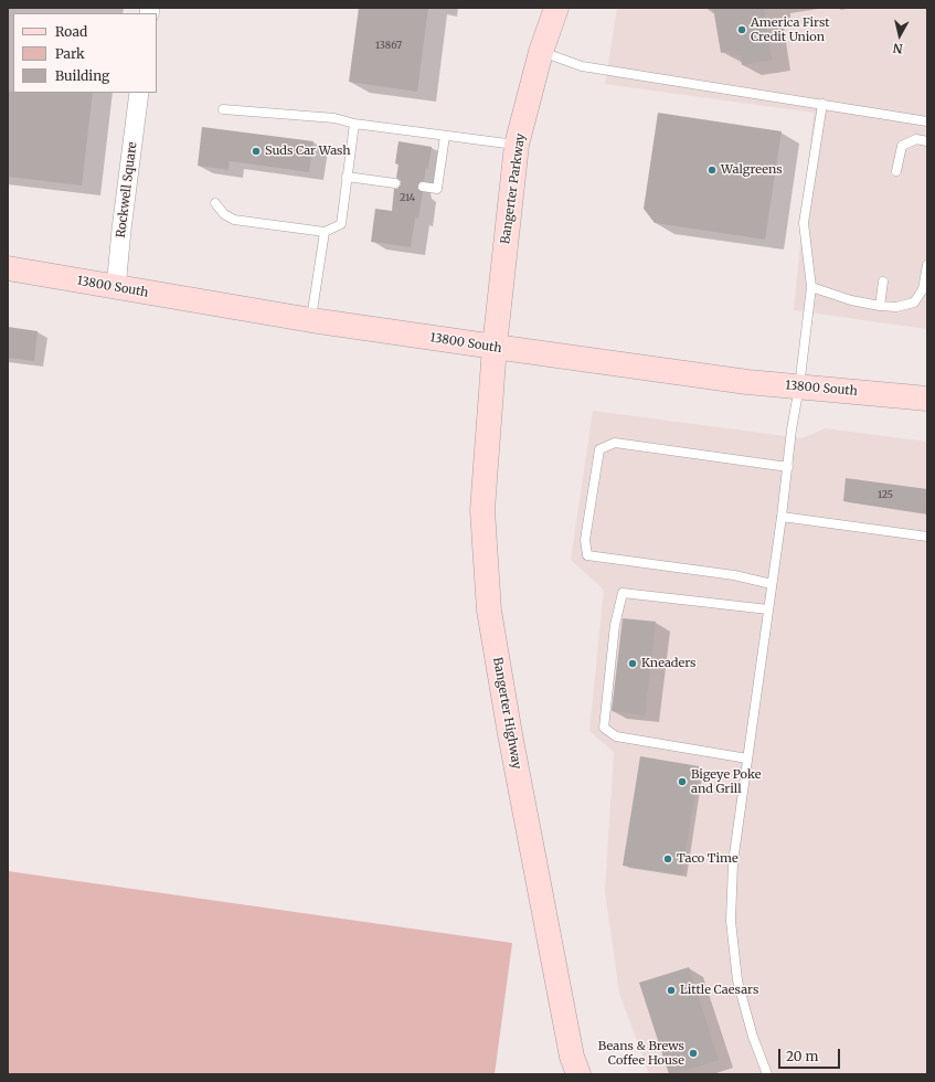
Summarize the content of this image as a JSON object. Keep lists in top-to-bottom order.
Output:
{
  "streets": {
    "main road": ["Bangerter Parkway", "13800 South", "Bangerter Highway"],
    "street": ["Rockwell Square"]
  },
  "crossings": [
    ["Bangerter Parkway", "13800 South"],
    ["Bangerter Parkway", "Bangerter Highway"],
    ["Rockwell Square", "13800 South"],
    ["13800 South", "Bangerter Highway"]
  ],
  "places": [
    "America First Credit Union",
    "Suds Car Wash",
    "Walgreens",
    "Kneaders",
    "Bigeye Poke and Grill",
    "Taco Time",
    "Little Caesars",
    "Beans & Brews Coffee House"
  ],
  "house_numbers": ["13867", "214", "125"],
  "legend": ["Road", "Park", "Building"],
  "scale_bar": "20 m",
  "north": "bottom"
}
